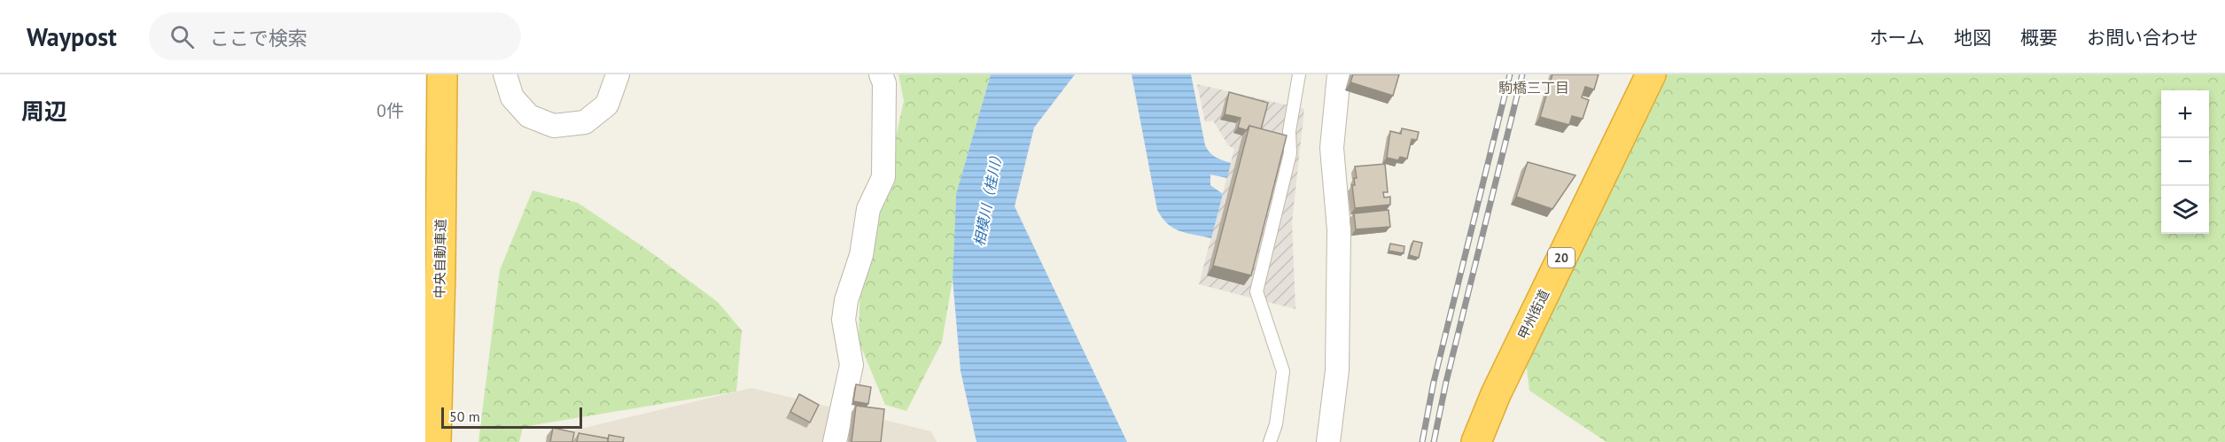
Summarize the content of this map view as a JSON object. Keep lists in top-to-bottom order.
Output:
{
  "streets": {
    "highway": ["20", "中央自動車道", "甲州街道"]
  },
  "districts": ["駒橋三丁目"],
  "water": ["相模川（桂川）"],
  "scale_bar": "50 m",
  "page": {
    "header": "Waypost",
    "search": "ここで検索",
    "nav": [
      "ホーム",
      "地図",
      "概要",
      "お問い合わせ"
    ],
    "heading": ["周辺", "0件"],
    "map_buttons": ["+", "−"],
    "scale": "50 m"
  }
}
